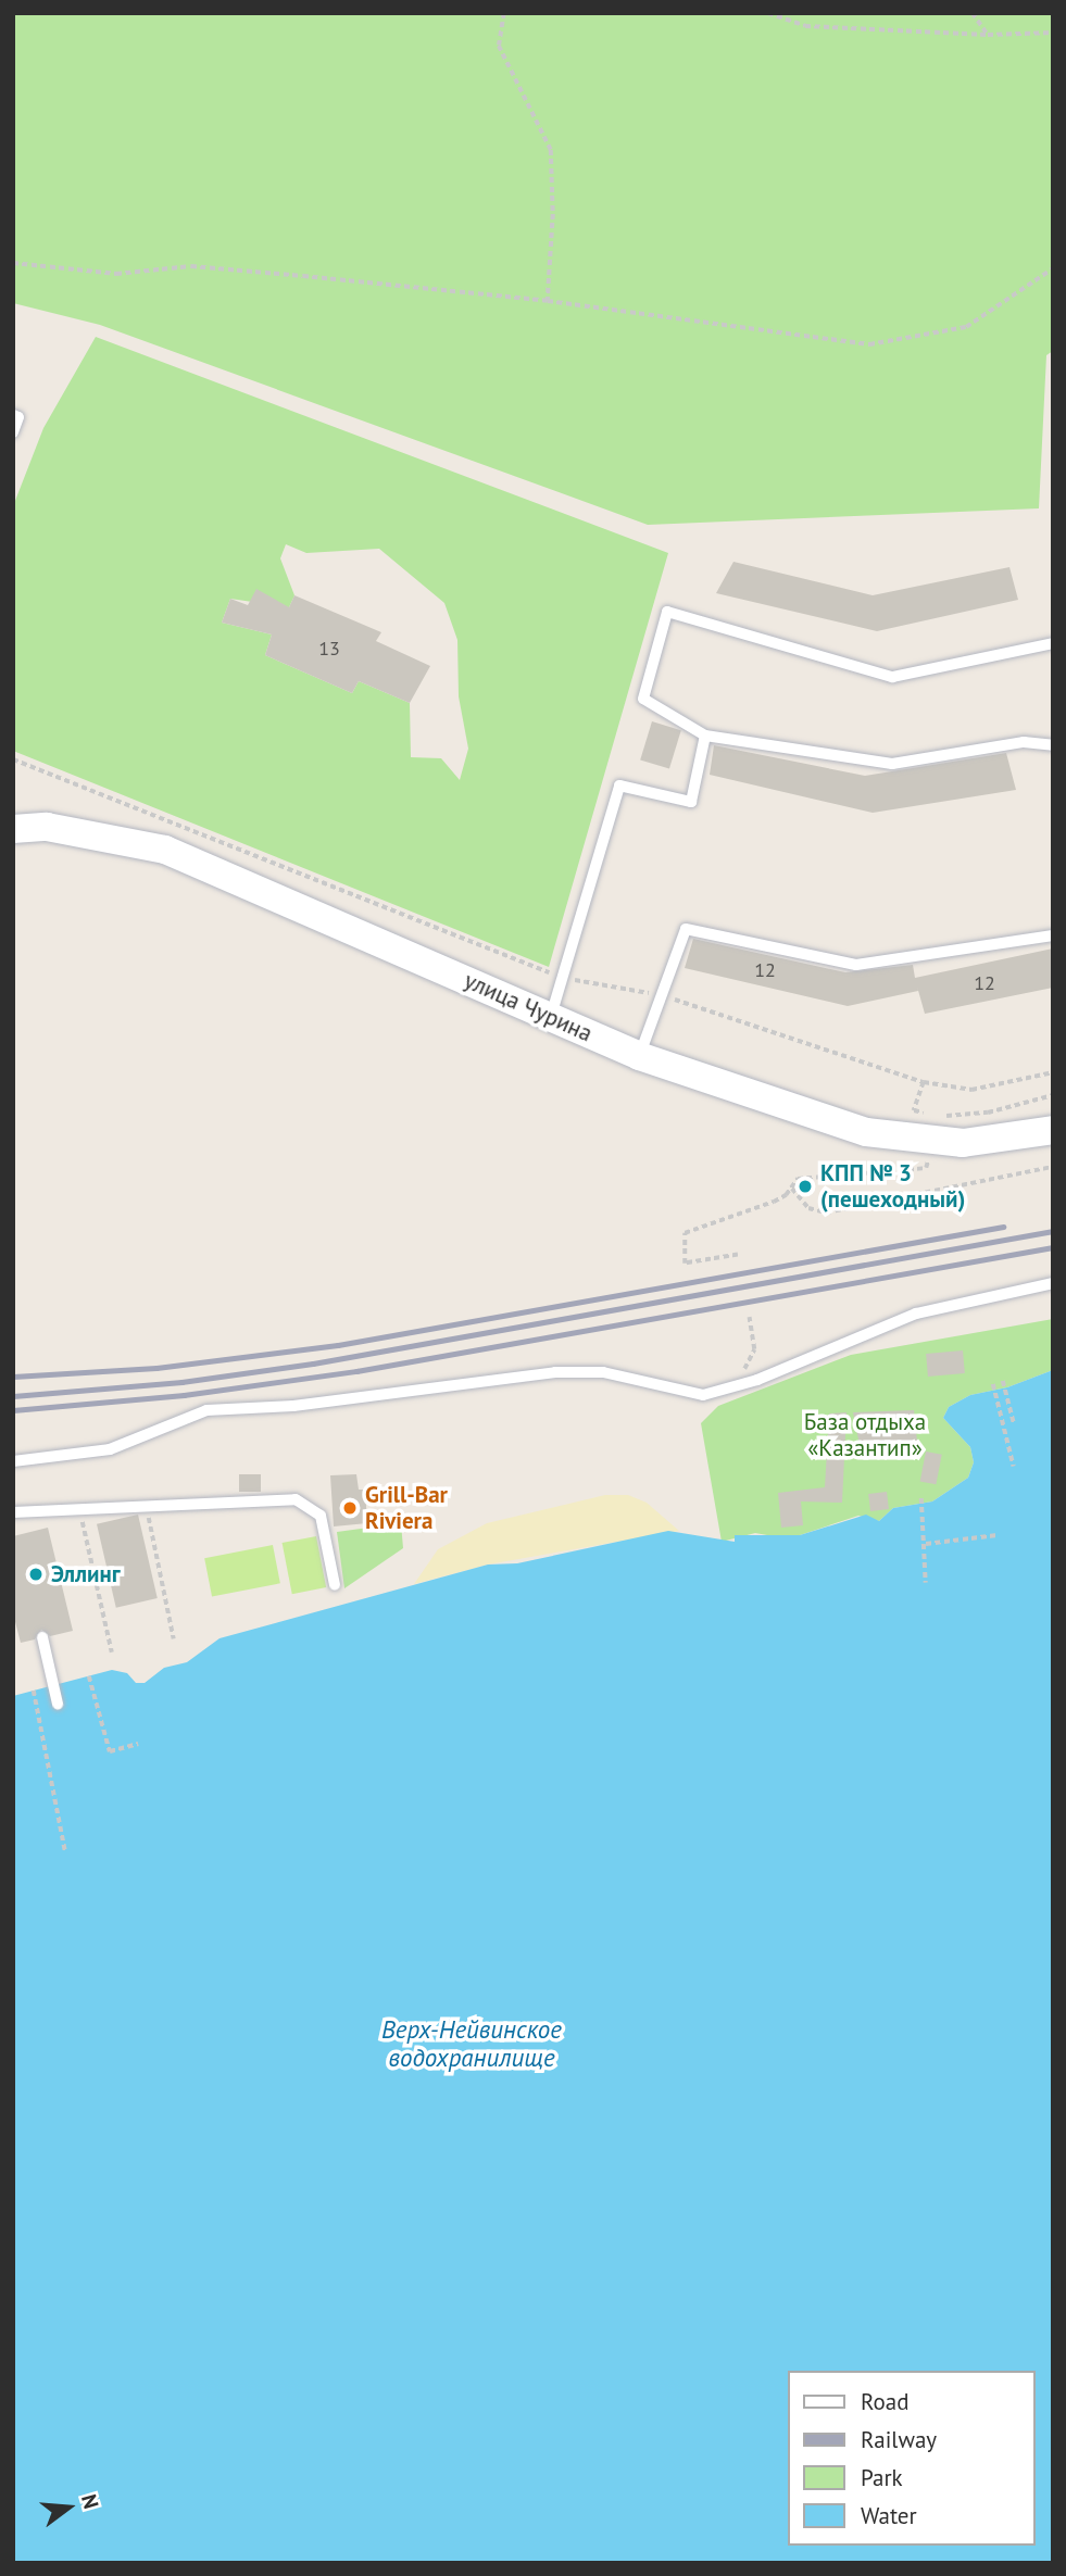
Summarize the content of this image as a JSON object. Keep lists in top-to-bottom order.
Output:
{
  "streets": {
    "street": ["улица Чурина"]
  },
  "water": ["Верх-Нейвинское водохранилище"],
  "parks": ["База отдыха «Казантип»"],
  "places": ["КПП № 3 (пешеходный)", "Grill-Bar Riviera", "Эллинг"],
  "house_numbers": ["13", "12", "12"],
  "legend": [
    "Road",
    "Railway",
    "Park",
    "Water"
  ],
  "north": "right"
}
